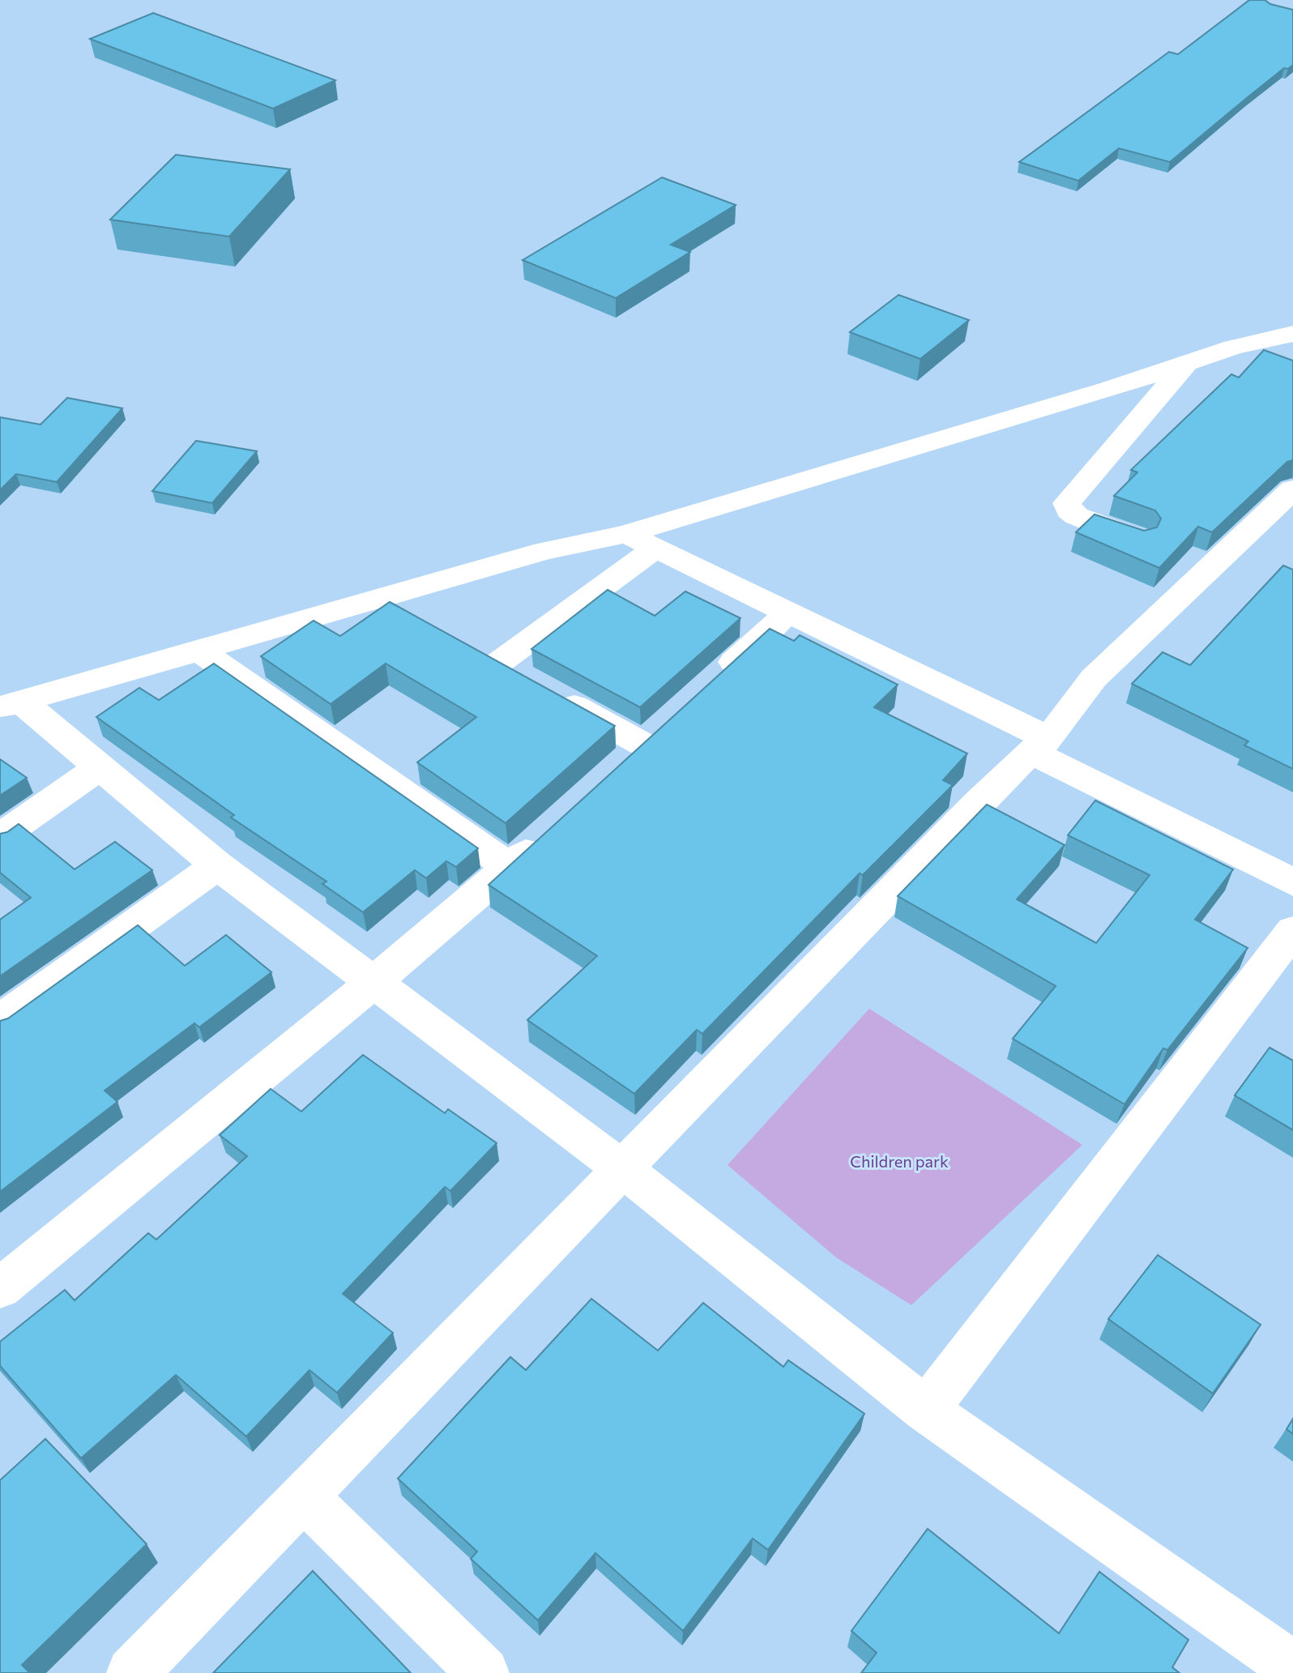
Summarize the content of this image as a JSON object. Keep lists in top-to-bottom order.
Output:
{
  "parks": ["Children park"]
}
